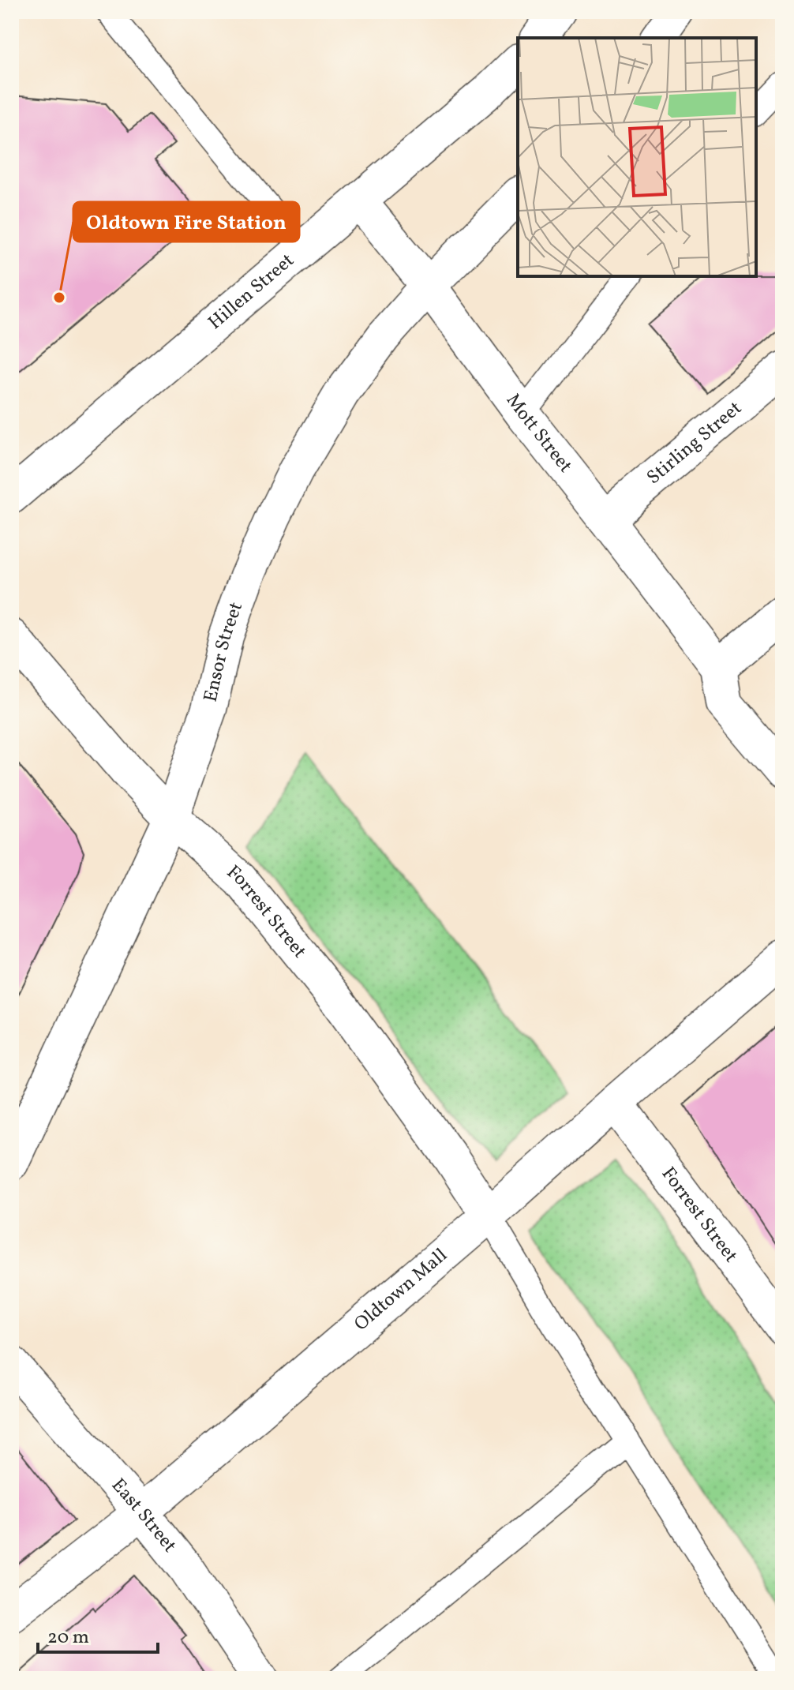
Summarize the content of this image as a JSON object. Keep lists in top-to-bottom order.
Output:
{
  "streets": {
    "street": [
      "Hillen Street",
      "Mott Street",
      "Stirling Street",
      "Ensor Street",
      "Forrest Street",
      "Oldtown Mall",
      "East Street"
    ]
  },
  "crossings": [
    ["Hillen Street", "Mott Street"],
    ["Mott Street", "Stirling Street"],
    ["Mott Street", "Ensor Street"],
    ["Ensor Street", "Forrest Street"],
    ["Forrest Street", "Oldtown Mall"],
    ["Oldtown Mall", "East Street"]
  ],
  "places": ["Oldtown Fire Station"],
  "scale_bar": "20 m"
}
